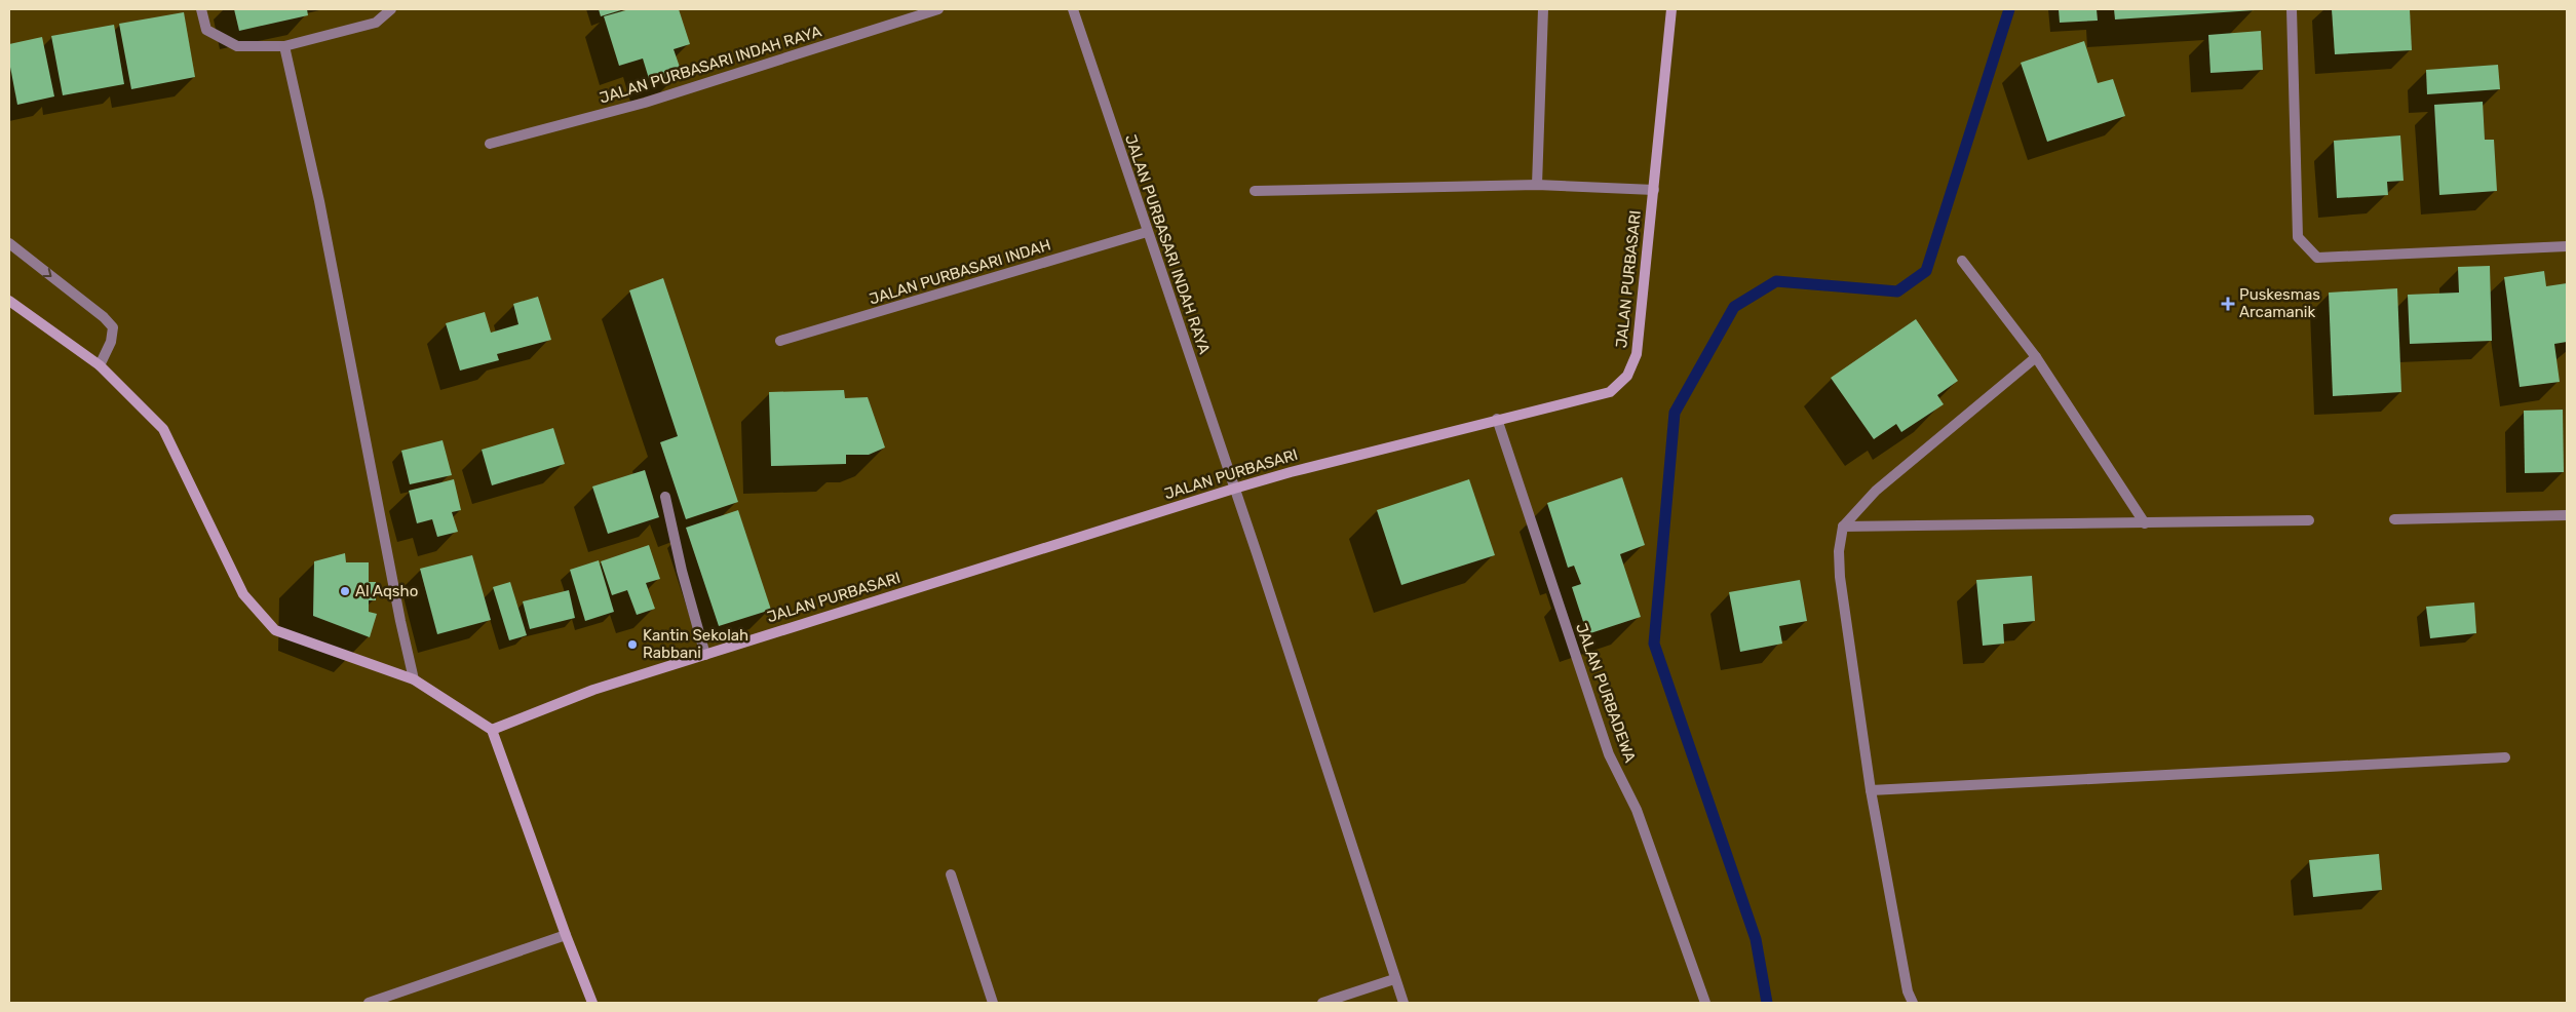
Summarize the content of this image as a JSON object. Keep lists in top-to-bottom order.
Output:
{
  "streets": {
    "street": [
      "JALAN PURBASARI INDAH RAYA",
      "JALAN PURBASARI INDAH",
      "JALAN PURBASARI",
      "JALAN PURBADEWA"
    ]
  },
  "crossings": [
    ["JALAN PURBASARI INDAH RAYA", "JALAN PURBASARI INDAH"],
    ["JALAN PURBASARI INDAH RAYA", "JALAN PURBASARI"],
    ["JALAN PURBASARI", "JALAN PURBADEWA"]
  ],
  "places": {
    "health": ["Puskesmas Arcamanik"],
    "other": ["Al Aqsho", "Kantin Sekolah Rabbani"]
  }
}
